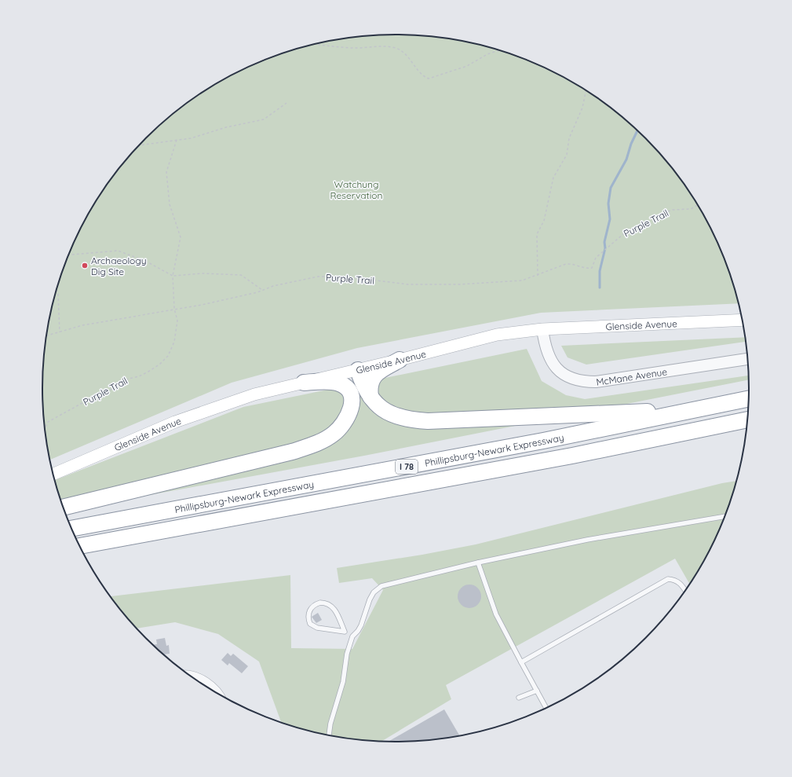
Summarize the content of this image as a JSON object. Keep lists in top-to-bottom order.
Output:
{
  "streets": {
    "highway": ["Phillipsburg-Newark Expressway", "I 78"],
    "main road": ["Glenside Avenue"],
    "street": ["McMane Avenue"],
    "path": ["Purple Trail"]
  },
  "crossings": [
    ["Glenside Avenue", "McMane Avenue"]
  ],
  "parks": ["Watchung Reservation"],
  "places": ["Archaeology Dig Site"]
}
